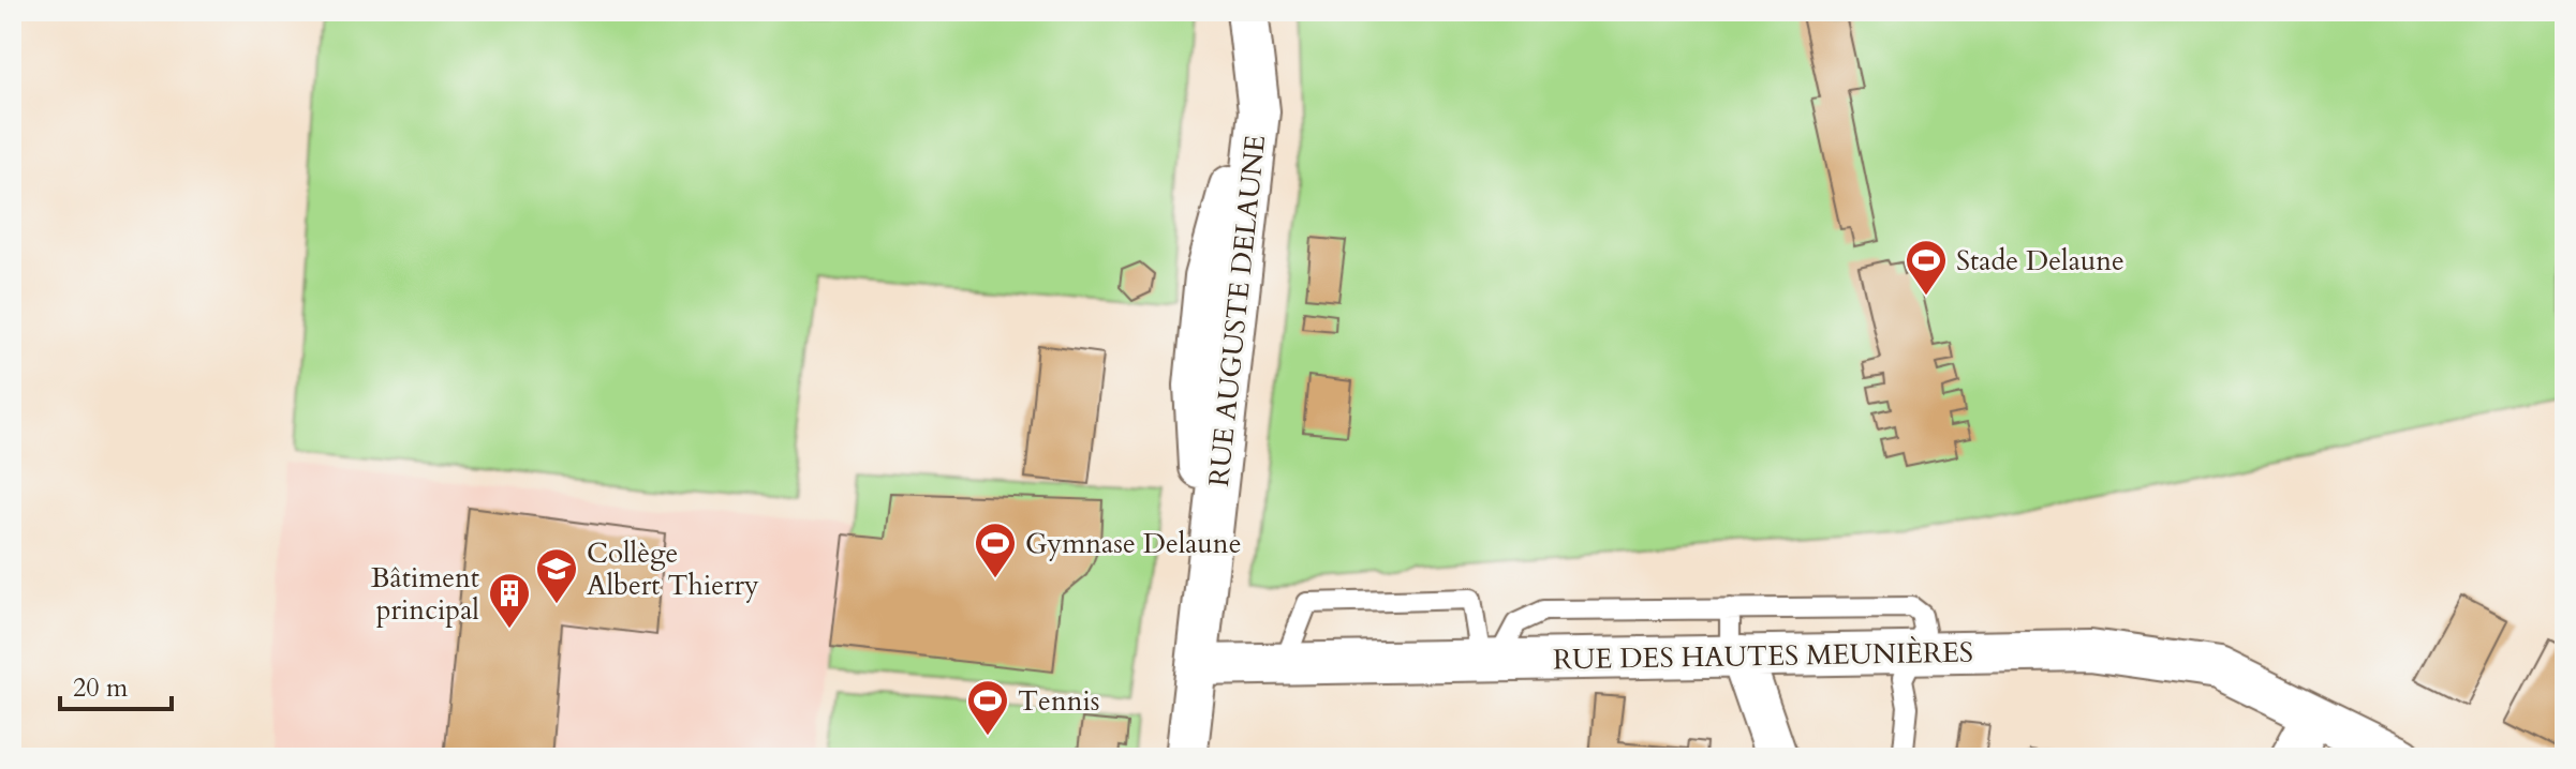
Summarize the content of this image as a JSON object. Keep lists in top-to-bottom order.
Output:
{
  "streets": {
    "street": ["RUE AUGUSTE DELAUNE", "RUE DES HAUTES MEUNIÈRES"]
  },
  "crossings": [
    ["RUE AUGUSTE DELAUNE", "RUE DES HAUTES MEUNIÈRES"]
  ],
  "places": {
    "sports": ["Stade Delaune", "Gymnase Delaune", "Tennis"],
    "school or university": ["Collège Albert Thierry"],
    "building": ["Bâtiment principal"]
  },
  "scale_bar": "20 m"
}
